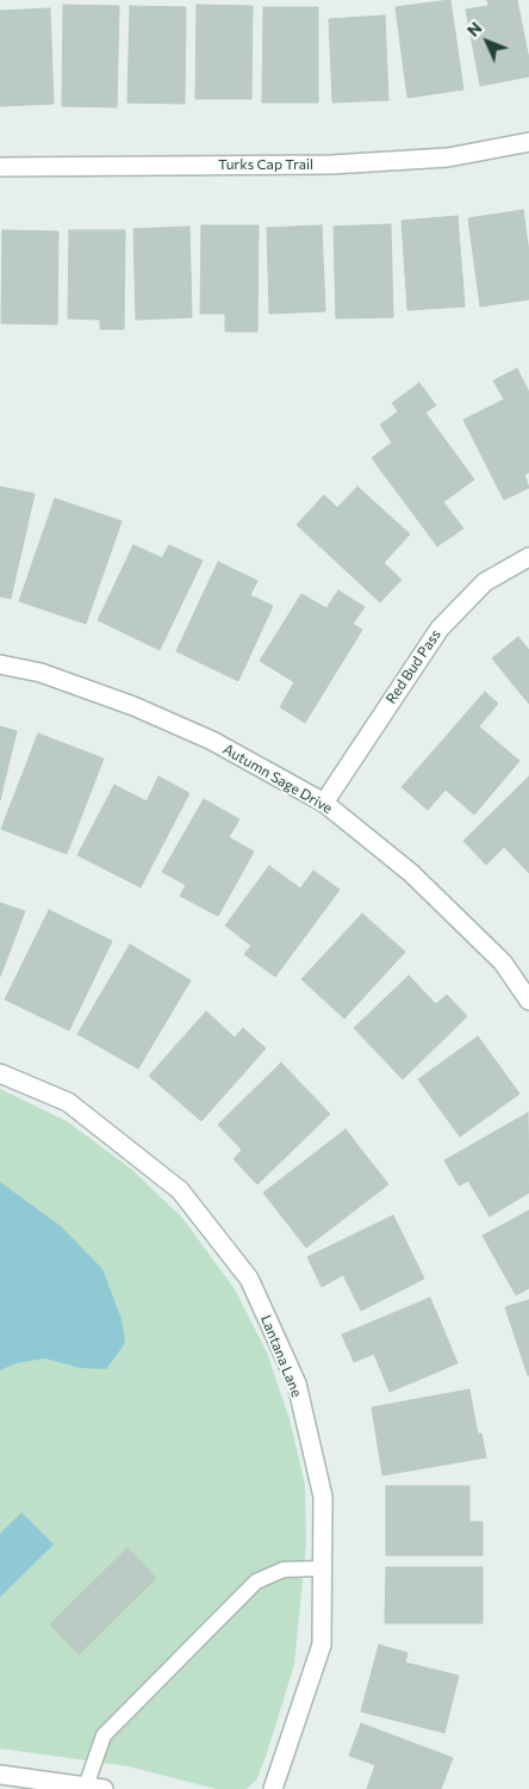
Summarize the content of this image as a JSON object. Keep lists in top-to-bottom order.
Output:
{
  "streets": {
    "street": [
      "Turks Cap Trail",
      "Red Bud Pass",
      "Autumn Sage Drive",
      "Lantana Lane"
    ]
  },
  "crossings": [
    ["Red Bud Pass", "Autumn Sage Drive"]
  ],
  "north": "top left"
}
